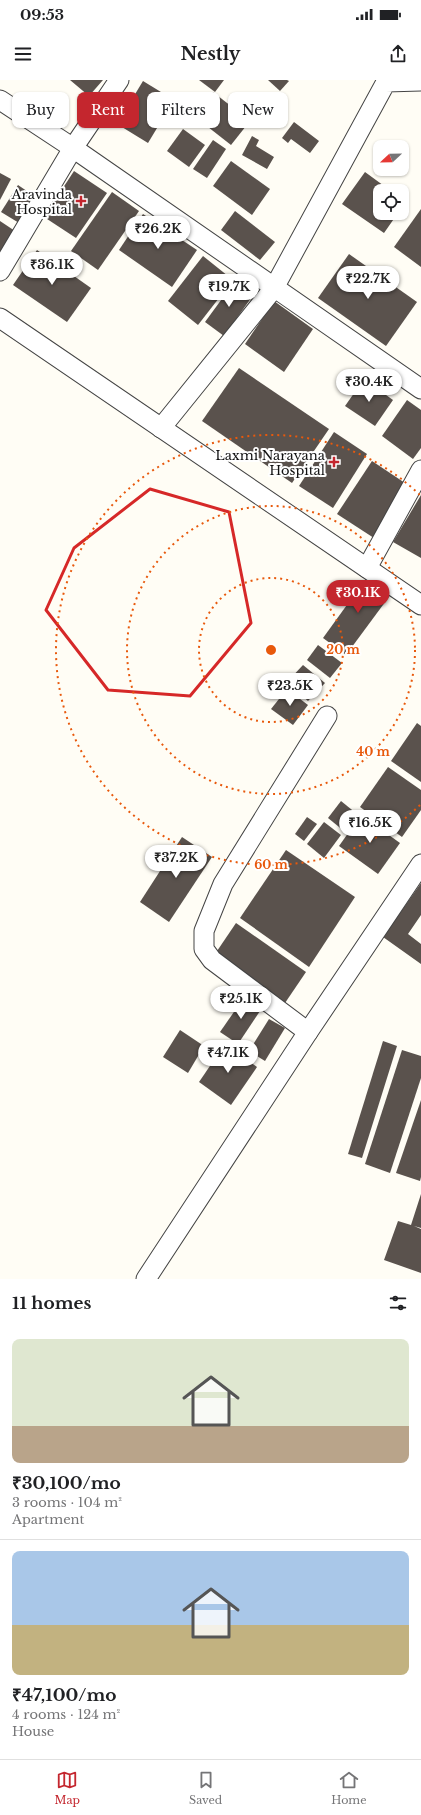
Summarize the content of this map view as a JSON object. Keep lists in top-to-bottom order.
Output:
{
  "places": {
    "health": ["Aravinda Hospital", "Laxmi Narayana Hospital"]
  },
  "north": "left",
  "page": {
    "status": "09:53",
    "header": "Nestly",
    "chip": [
      "Buy",
      "Rent",
      "Filters",
      "New"
    ],
    "price": [
      "₹26.2K",
      "₹36.1K",
      "₹22.7K",
      "₹19.7K",
      "₹30.4K",
      "₹30.1K",
      "₹23.5K",
      "₹16.5K",
      "₹37.2K",
      "₹25.1K",
      "₹47.1K"
    ],
    "heading": "11 homes",
    "list": [
      {
        "name": "₹30,100/mo",
        "note": "3 rooms · 104 m² · Apartment"
      },
      {
        "name": "₹47,100/mo",
        "note": "4 rooms · 124 m² · House"
      }
    ],
    "tabs": ["Map", "Saved", "Home"]
  },
  "rings": ["20 m", "40 m", "60 m"]
}
